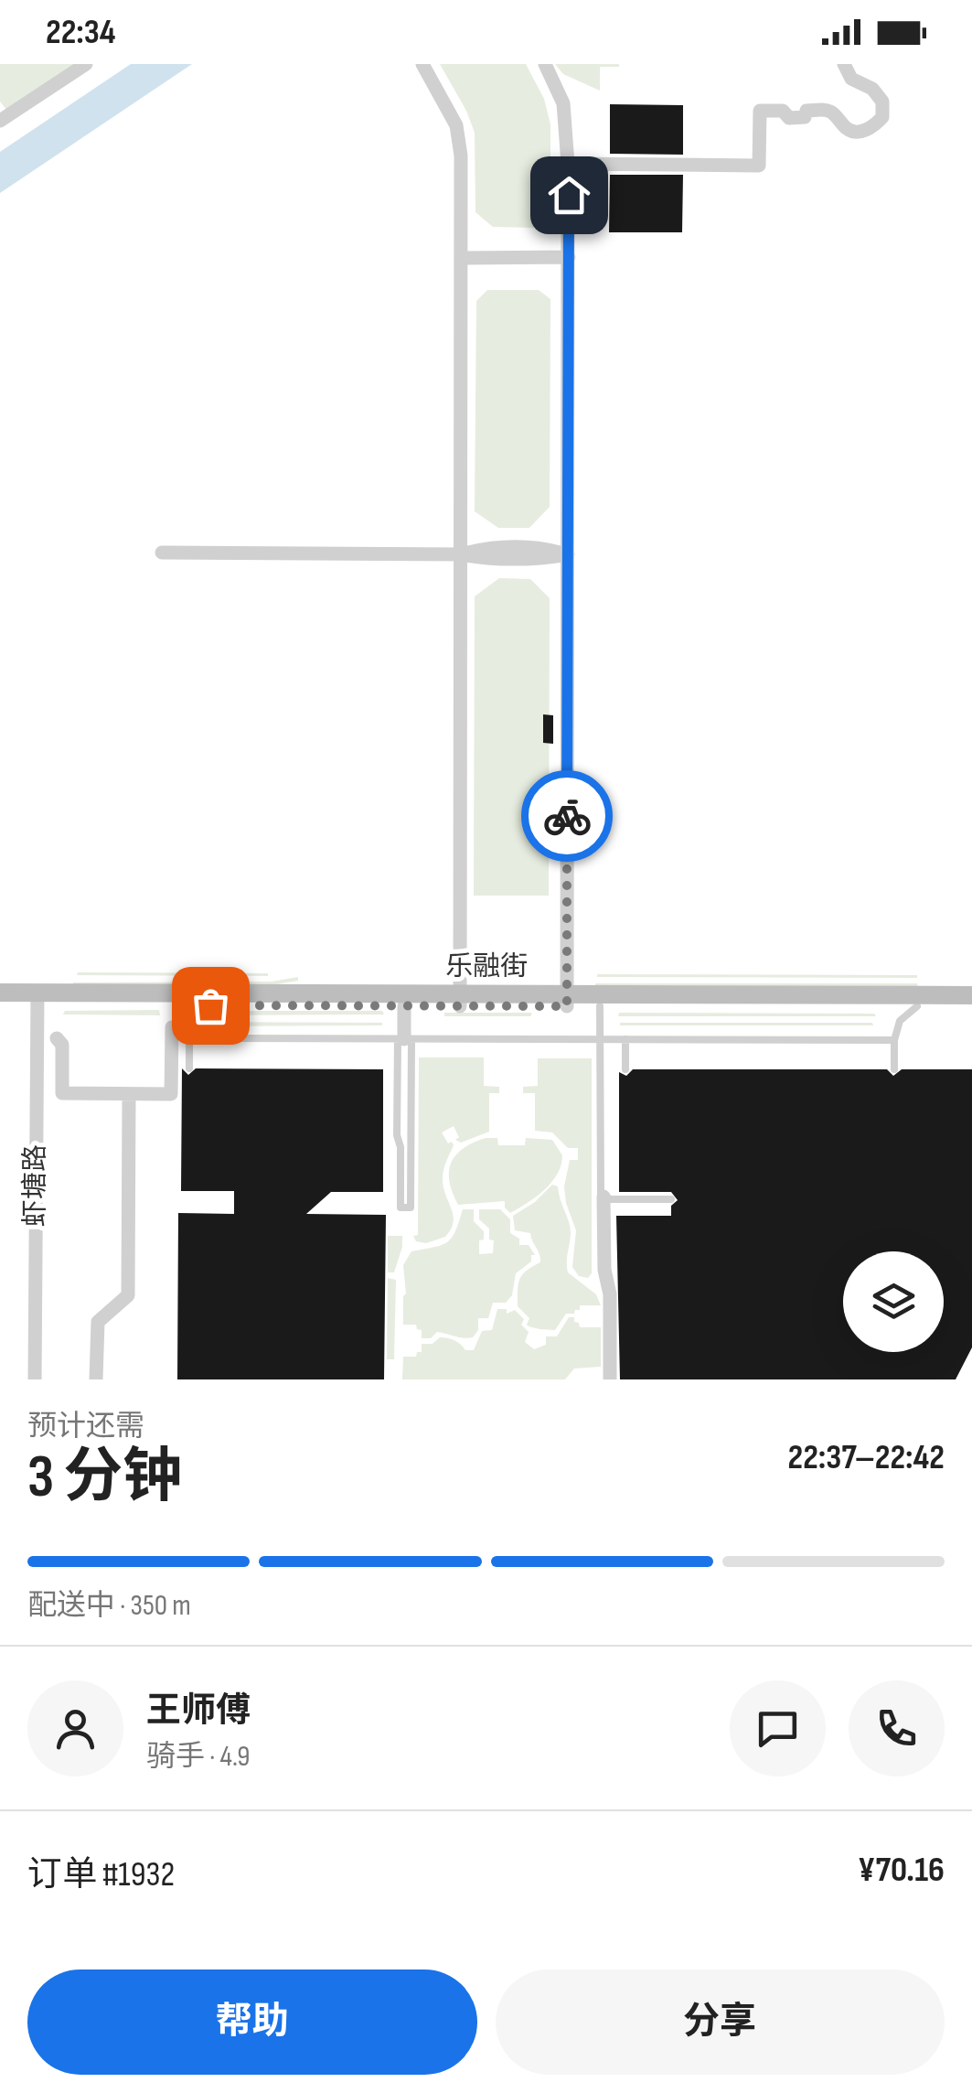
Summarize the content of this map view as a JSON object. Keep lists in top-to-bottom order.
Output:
{
  "streets": {
    "street": ["乐融街", "虾塘路"]
  },
  "crossings": [
    ["乐融街", "虾塘路"]
  ],
  "page": {
    "status": "22:34",
    "heading": ["3 分钟", "预计还需", "22:37–22:42"],
    "panel": [
      "王师傅",
      "骑手 · 4.9",
      "订单 #1932",
      "¥70.16"
    ],
    "bar": "配送中 · 350 m",
    "buttons": ["帮助", "分享"]
  }
}
